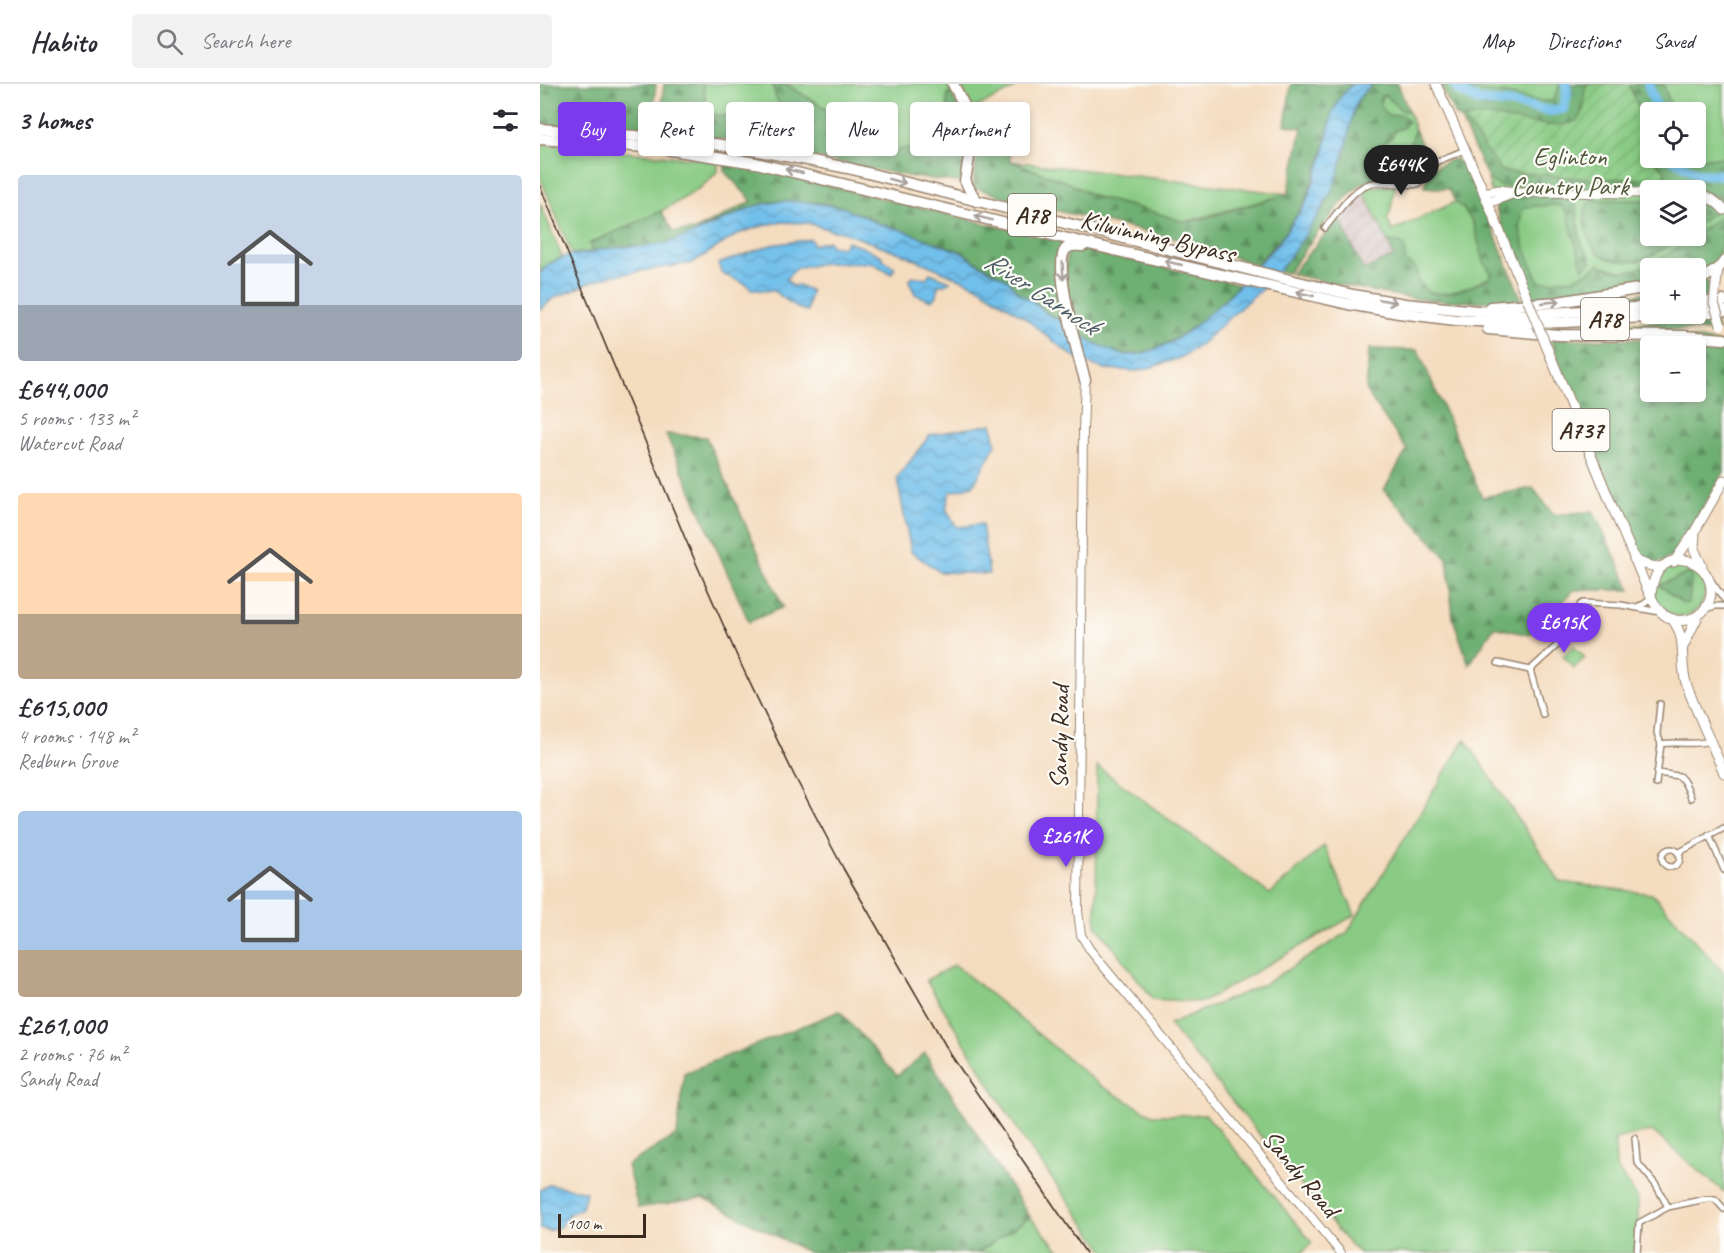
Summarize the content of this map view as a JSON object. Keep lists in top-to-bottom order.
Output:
{
  "streets": {
    "highway": ["A78", "Kilwinning Bypass"],
    "main road": ["A737", "Sandy Road"]
  },
  "crossings": [
    ["A78", "Kilwinning Bypass"]
  ],
  "water": ["River Garnock"],
  "parks": ["Eglinton Country Park"],
  "scale_bar": "100 m",
  "page": {
    "header": "Habito",
    "search": "Search here",
    "nav": ["Map", "Directions", "Saved"],
    "heading": "3 homes",
    "map_buttons": ["+", "−"],
    "chip": [
      "Buy",
      "Rent",
      "Filters",
      "New",
      "Apartment"
    ],
    "price": ["£644K", "£615K", "£261K"],
    "list": [
      {
        "name": "£644,000",
        "note": "5 rooms · 133 m² · Watercut Road"
      },
      {
        "name": "£615,000",
        "note": "4 rooms · 148 m² · Redburn Grove"
      },
      {
        "name": "£261,000",
        "note": "2 rooms · 76 m² · Sandy Road"
      }
    ],
    "scale": "100 m"
  }
}
